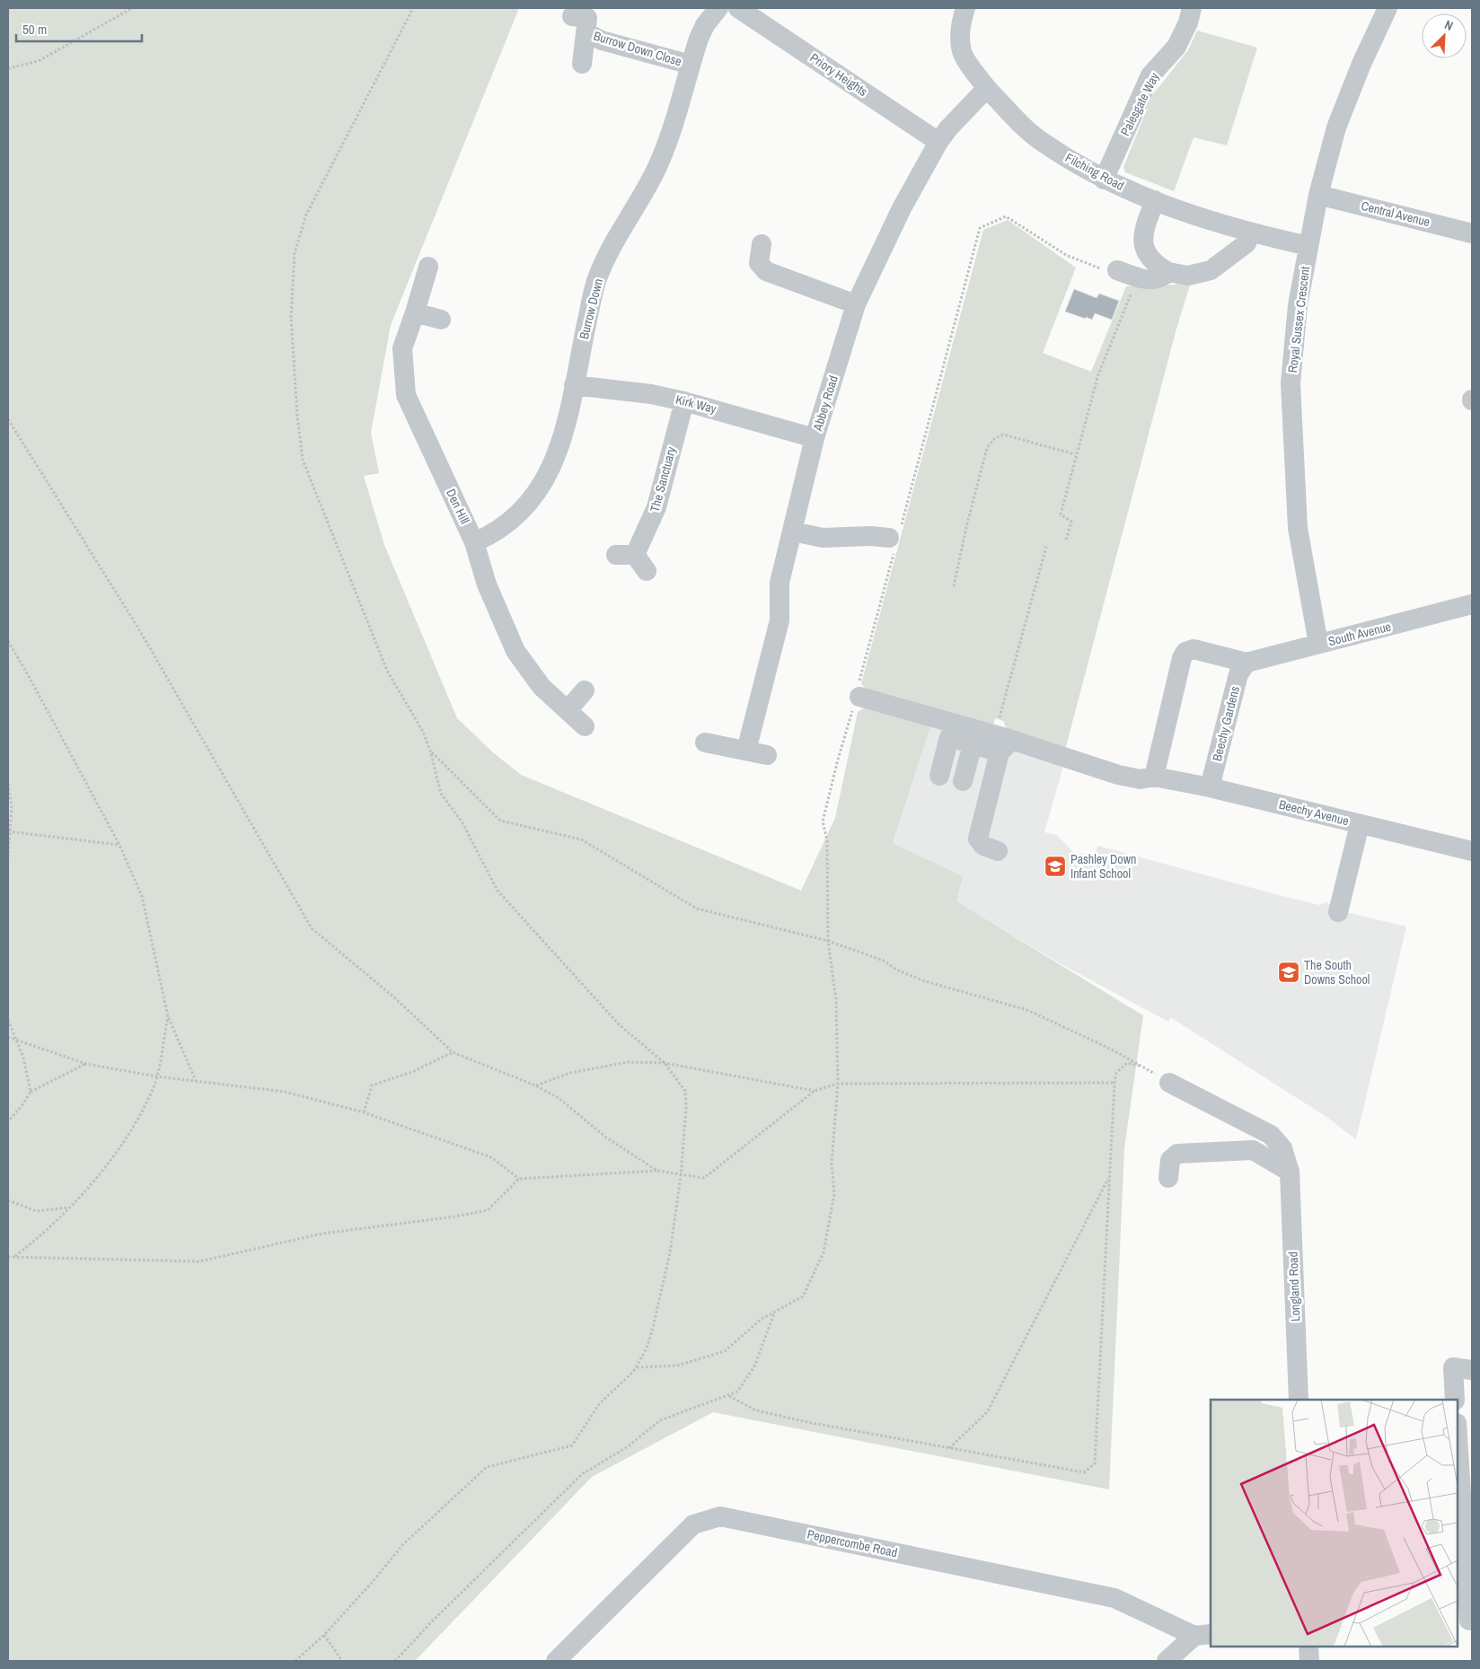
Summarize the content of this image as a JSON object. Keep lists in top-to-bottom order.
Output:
{
  "streets": {
    "street": [
      "Burrow Down Close",
      "Priory Heights",
      "Palesgate Way",
      "Filching Road",
      "Central Avenue",
      "Burrow Down",
      "Royal Sussex Crescent",
      "Abbey Road",
      "Kirk Way",
      "The Sanctuary",
      "Den Hill",
      "South Avenue",
      "Beechy Gardens",
      "Beechy Avenue",
      "Longland Road",
      "Peppercombe Road"
    ]
  },
  "crossings": [
    ["Burrow Down Close", "Burrow Down"],
    ["Priory Heights", "Abbey Road"],
    ["Palesgate Way", "Filching Road"],
    ["Filching Road", "Royal Sussex Crescent"],
    ["Filching Road", "Abbey Road"],
    ["Central Avenue", "Royal Sussex Crescent"],
    ["Burrow Down", "Kirk Way"],
    ["Burrow Down", "Den Hill"],
    ["Royal Sussex Crescent", "South Avenue"],
    ["Abbey Road", "Kirk Way"],
    ["Kirk Way", "The Sanctuary"],
    ["South Avenue", "Beechy Gardens"],
    ["Beechy Gardens", "Beechy Avenue"]
  ],
  "places": {
    "school or university": ["Pashley Down Infant School", "The South Downs School"]
  },
  "scale_bar": "50 m",
  "north": "top right"
}
